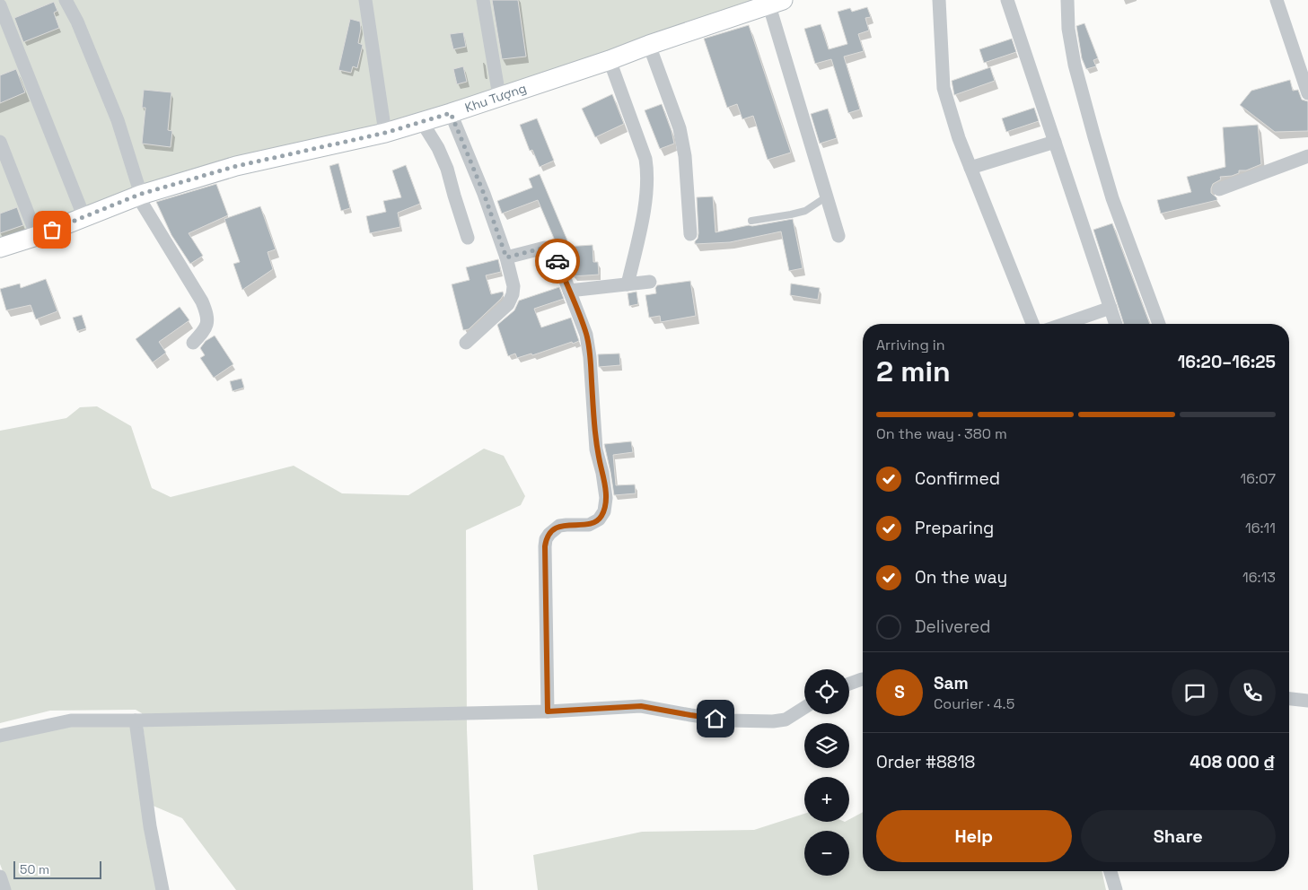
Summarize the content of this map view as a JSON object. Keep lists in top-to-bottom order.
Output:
{
  "streets": {
    "street": ["Khu Tượng"]
  },
  "scale_bar": "50 m",
  "page": {
    "heading": ["2 min", "Arriving in", "16:20–16:25"],
    "panel": [
      "Sam",
      "Courier · 4.5",
      "Order #8818",
      "408 000 ₫"
    ],
    "bar": "On the way · 380 m",
    "list": [
      ["Confirmed", "16:07"],
      ["Preparing", "16:11"],
      ["On the way", "16:13"],
      "Delivered"
    ],
    "map_buttons": ["+", "−"],
    "round": "S",
    "buttons": ["Help", "Share"],
    "scale": "50 m"
  }
}
